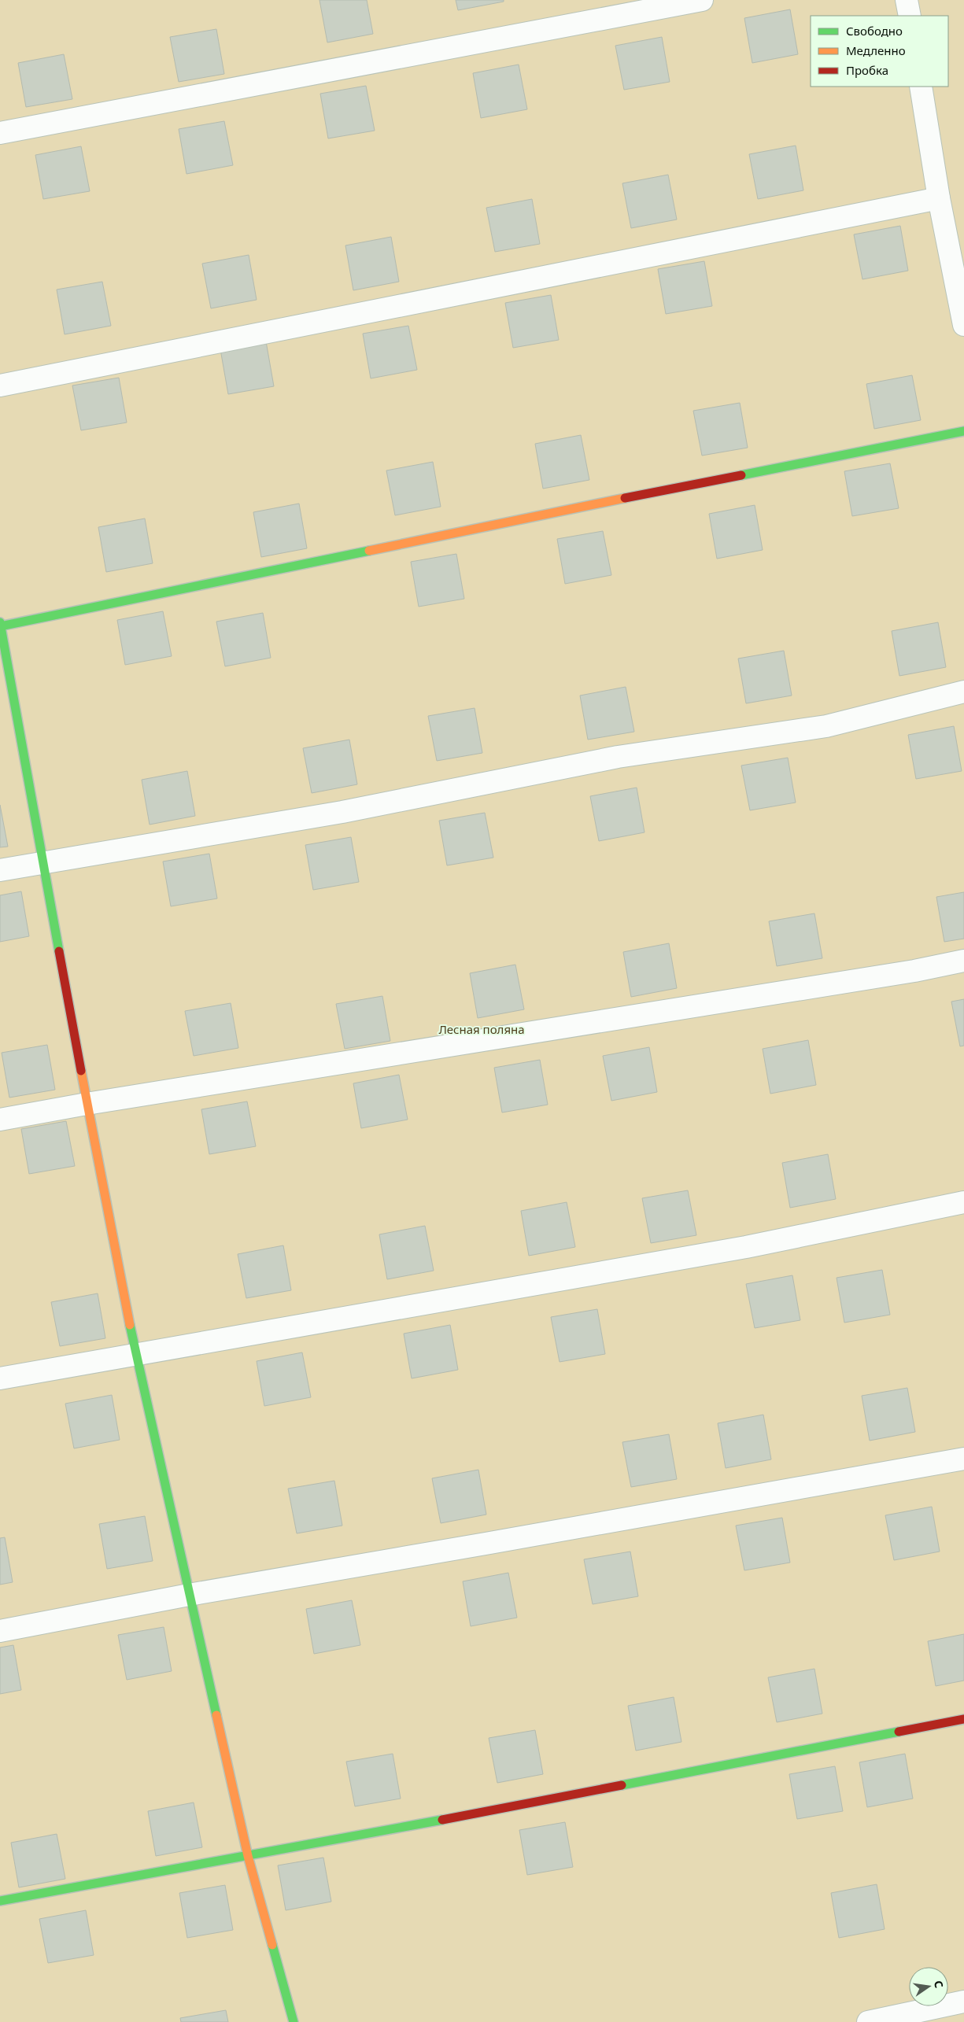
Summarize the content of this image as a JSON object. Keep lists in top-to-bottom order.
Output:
{
  "parks": ["Лесная поляна"],
  "legend": ["Свободно", "Медленно", "Пробка"],
  "north": "right"
}
